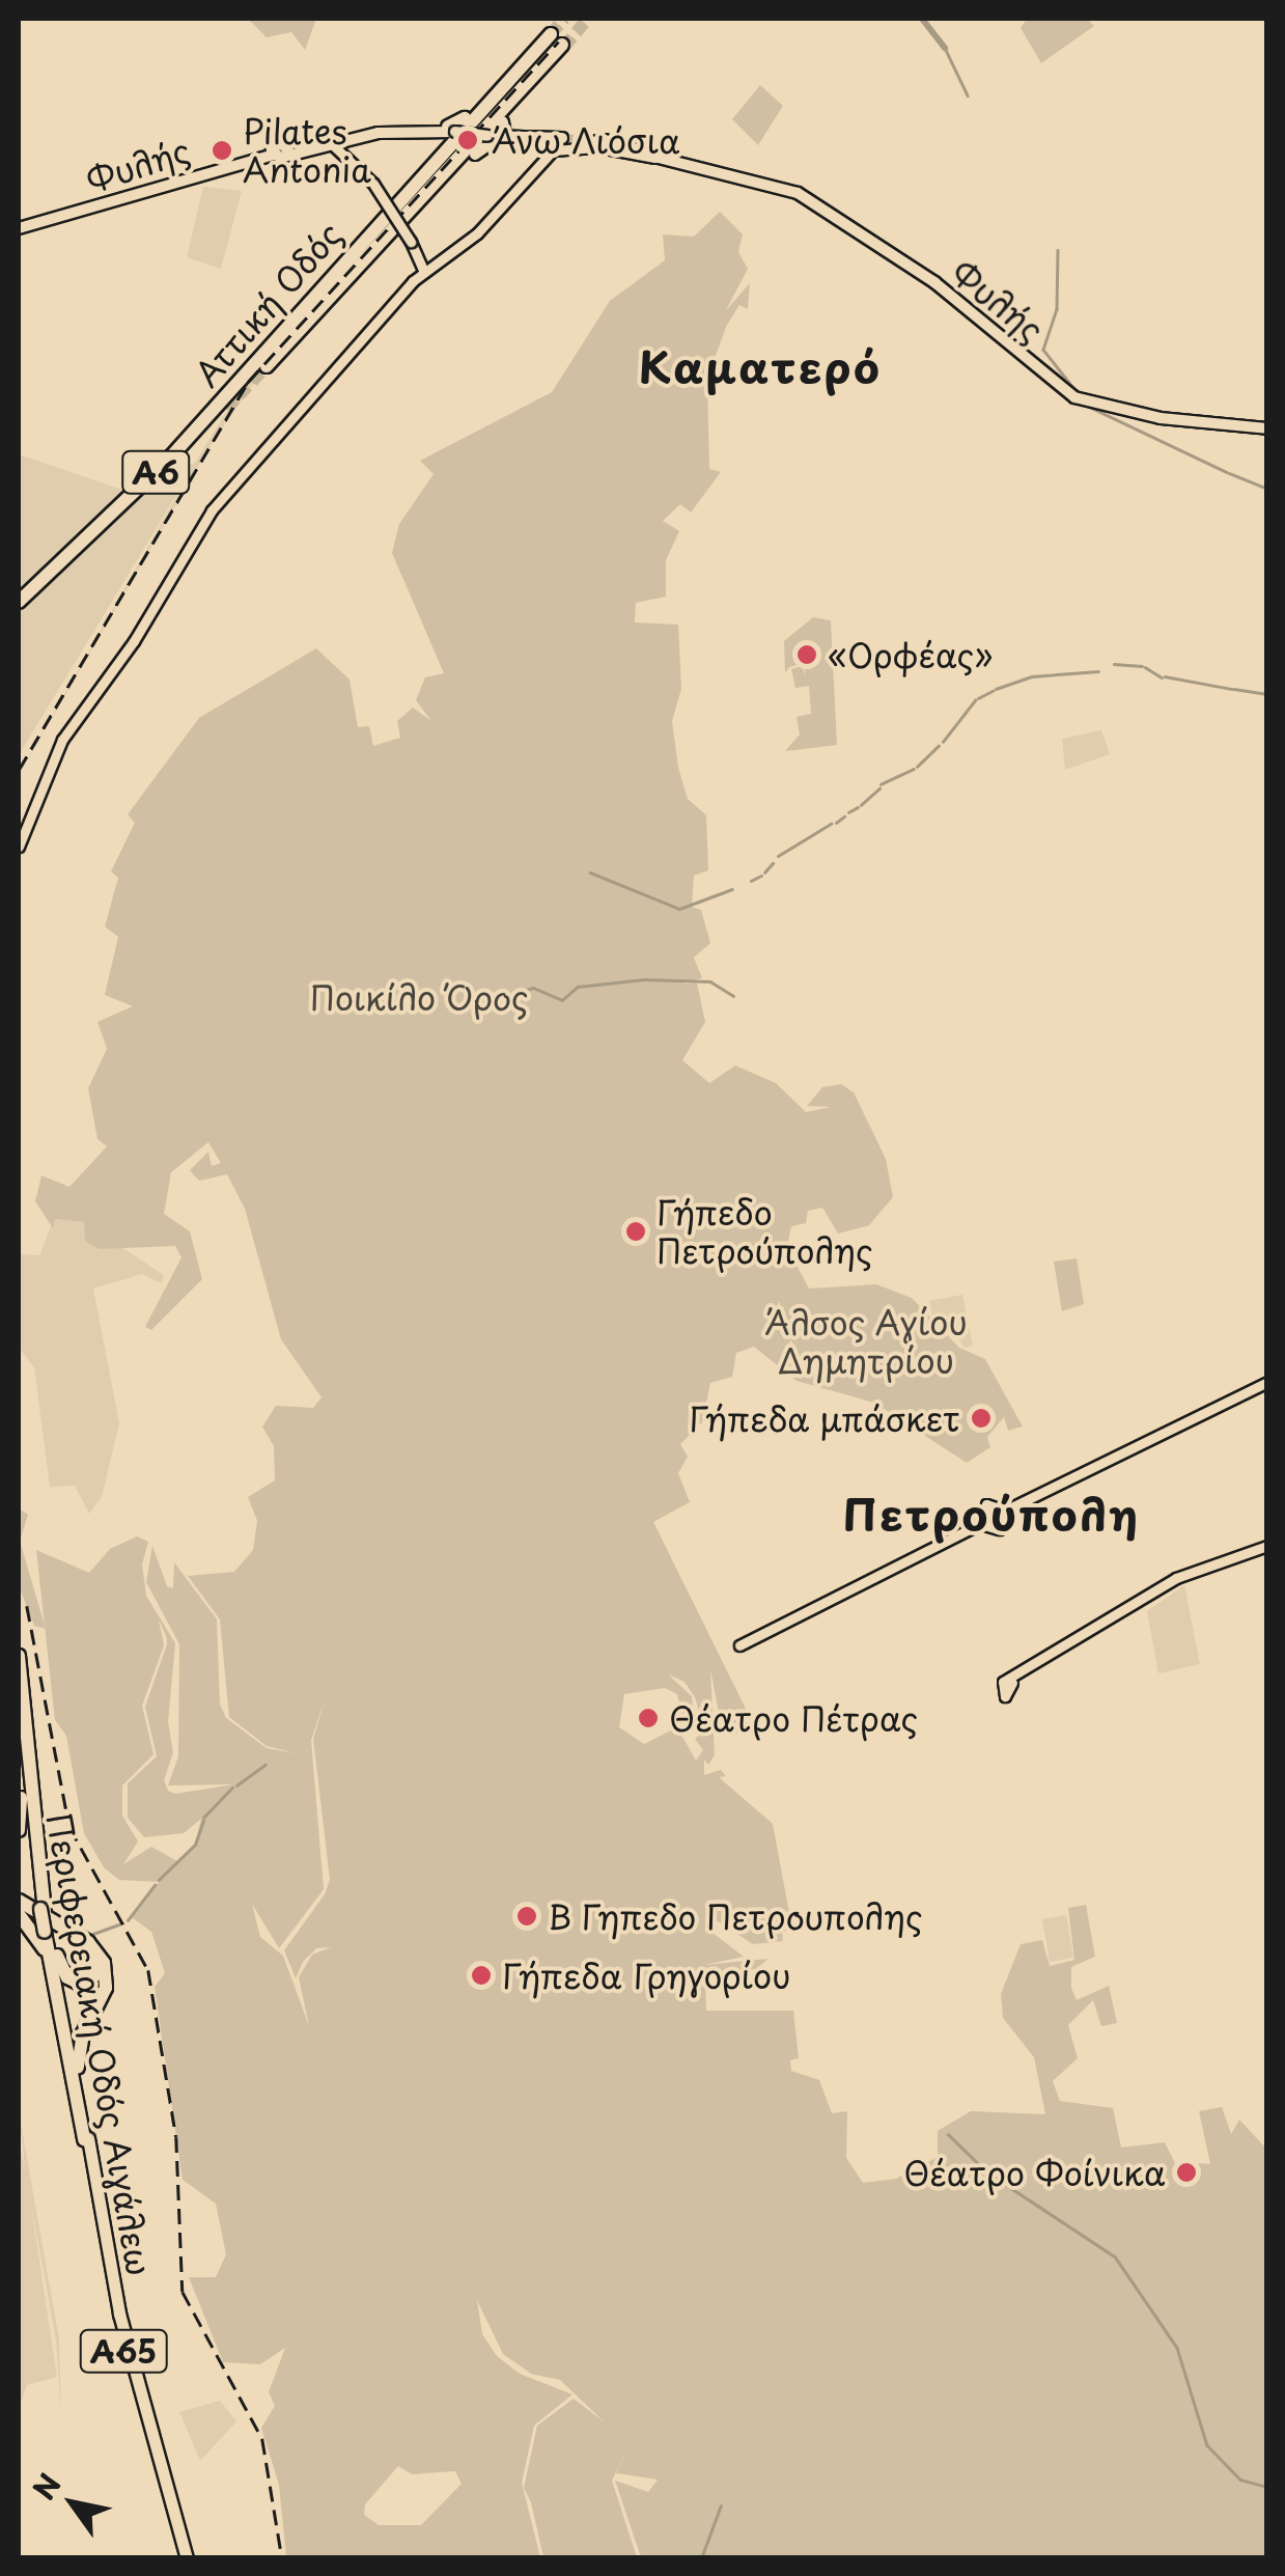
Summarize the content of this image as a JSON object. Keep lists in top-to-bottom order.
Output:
{
  "streets": {
    "highway": [
      "Αττική Οδός",
      "Α6",
      "Περιφερειακή Οδός Αιγάλεω",
      "Α65"
    ],
    "main road": ["Φυλής"]
  },
  "districts": ["Καματερό", "Πετρούπολη"],
  "parks": ["Ποικίλο Όρος", "Άλσος Αγίου Δημητρίου"],
  "places": [
    "Άνω Λιόσια",
    "Pilates Antonia",
    "«Ορφέας»",
    "Γήπεδο Πετρούπολης",
    "Γήπεδα μπάσκετ",
    "Θέατρο Πέτρας",
    "Β Γηπεδο Πετρουπολης",
    "Γήπεδα Γρηγορίου",
    "Θέατρο Φοίνικα"
  ],
  "north": "top left"
}
